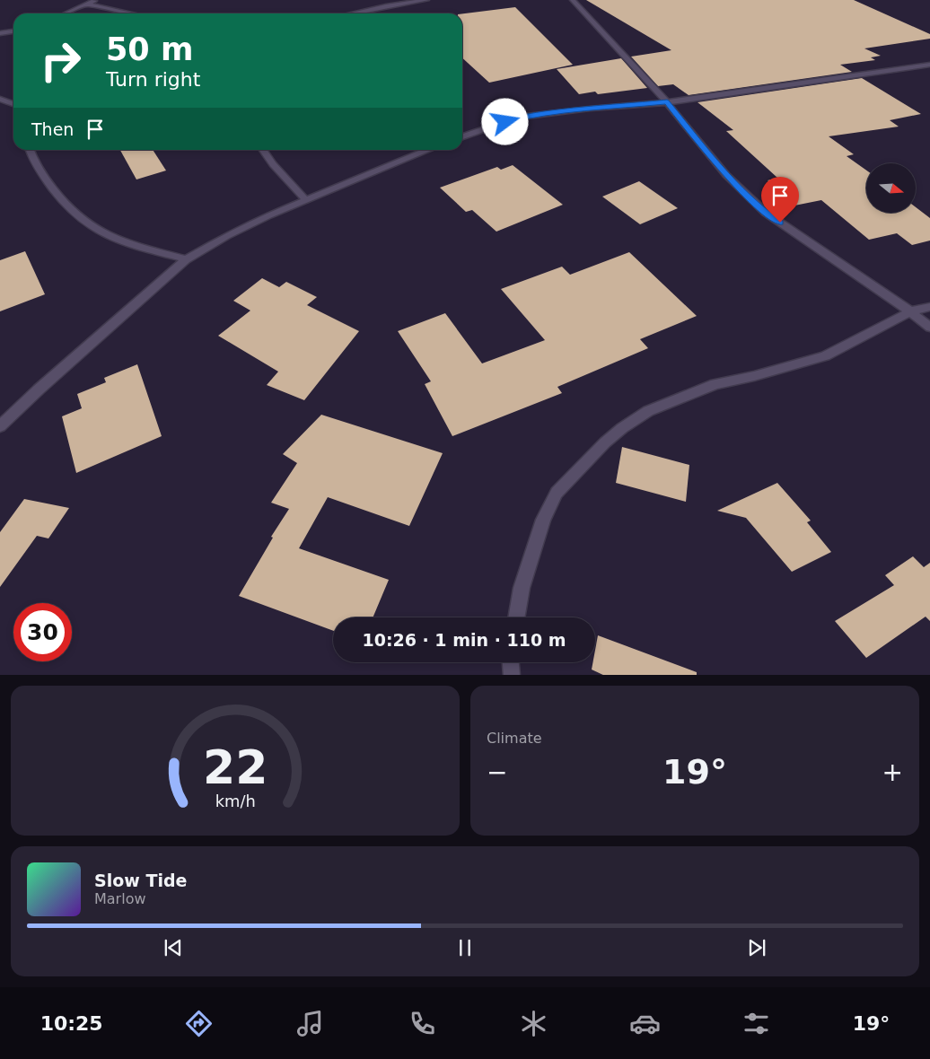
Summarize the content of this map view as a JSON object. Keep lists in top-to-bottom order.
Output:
{
  "north": "right",
  "page": {
    "turn": ["50 m", "Turn right"],
    "then": "Then",
    "limit": "30",
    "trip": "10:26 · 1 min · 110 m",
    "tile": "Climate",
    "heat": ["−", "19°", "+"],
    "song": ["Slow Tide", "Marlow"],
    "tabs": ["10:25", "19°"],
    "gauge": ["22", "km/h"]
  }
}
